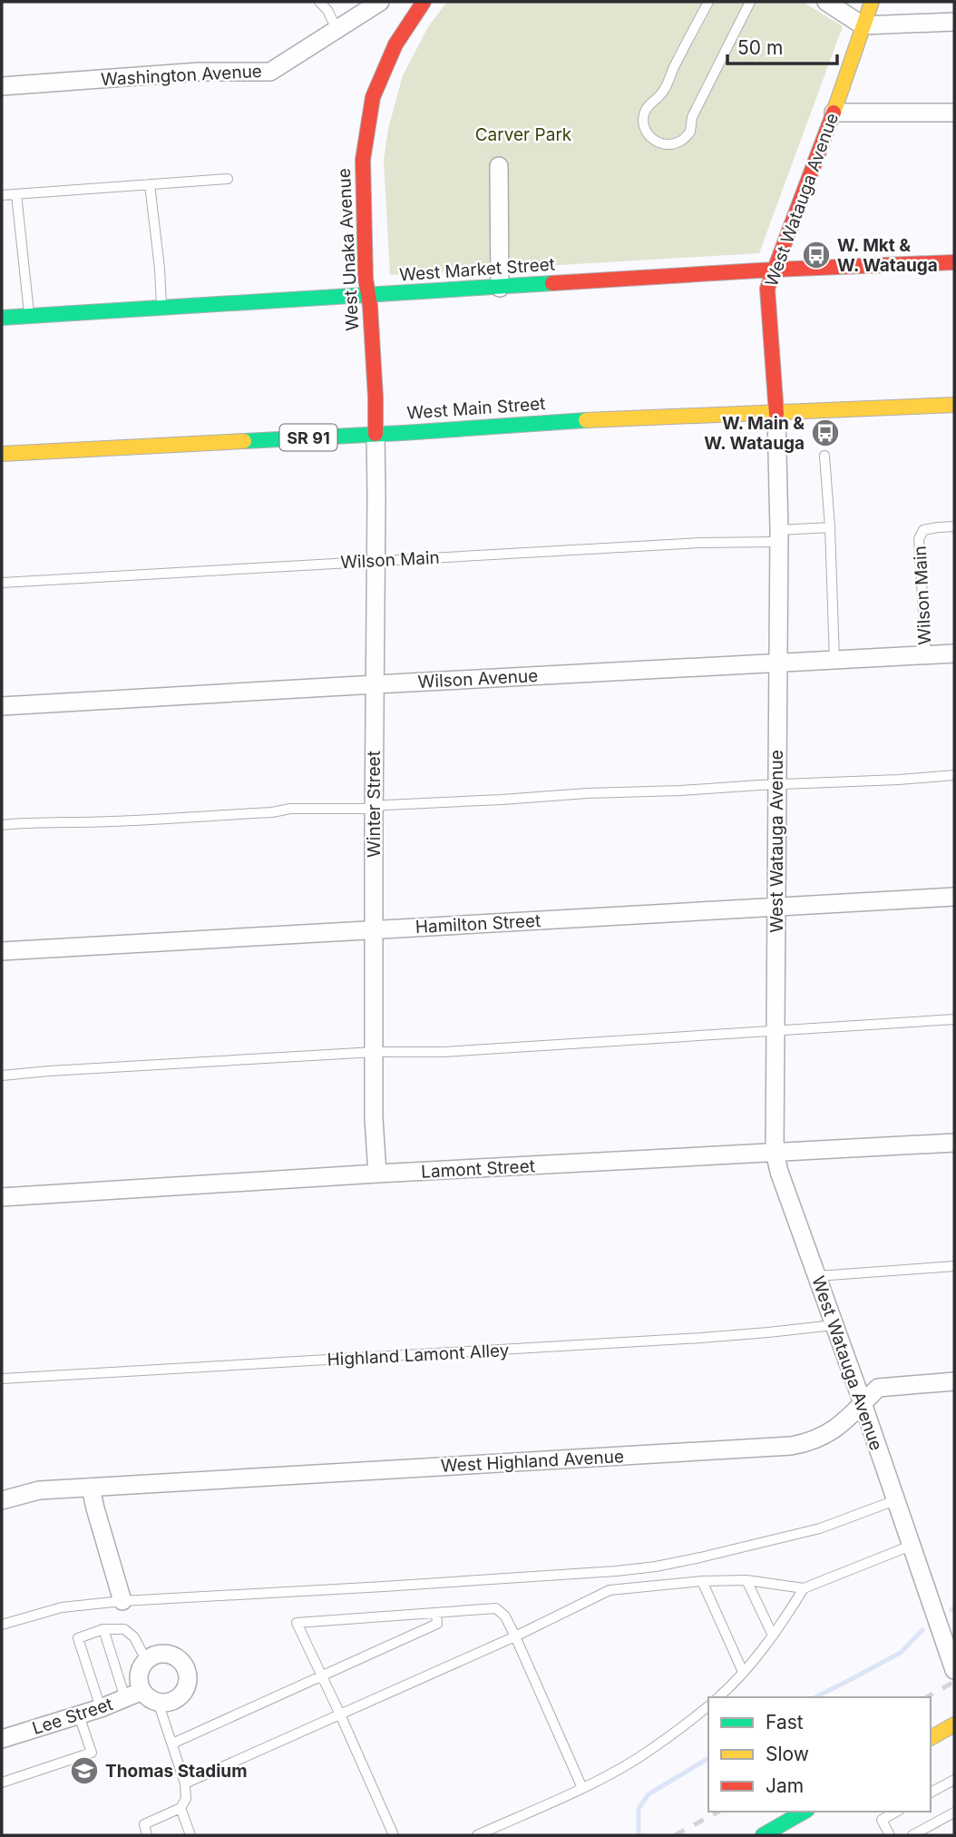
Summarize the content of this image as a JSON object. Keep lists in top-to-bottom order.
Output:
{
  "streets": {
    "main road": [
      "West Watauga Avenue",
      "West Unaka Avenue",
      "West Market Street",
      "West Main Street",
      "SR 91"
    ],
    "street": [
      "Washington Avenue",
      "Wilson Avenue",
      "Winter Street",
      "Hamilton Street",
      "Lamont Street",
      "West Highland Avenue",
      "Lee Street"
    ],
    "lane": ["Wilson Main", "Highland Lamont Alley"]
  },
  "crossings": [
    ["West Watauga Avenue", "West Market Street"],
    ["West Watauga Avenue", "West Main Street"],
    ["West Watauga Avenue", "Wilson Main"],
    ["West Watauga Avenue", "Wilson Avenue"],
    ["West Watauga Avenue", "Hamilton Street"],
    ["West Watauga Avenue", "Lamont Street"],
    ["West Watauga Avenue", "Highland Lamont Alley"],
    ["West Watauga Avenue", "West Highland Avenue"],
    ["West Unaka Avenue", "West Market Street"],
    ["West Unaka Avenue", "West Main Street"],
    ["West Unaka Avenue", "Winter Street"],
    ["West Main Street", "Winter Street"],
    ["Wilson Main", "Wilson Avenue"],
    ["Wilson Main", "Winter Street"],
    ["Wilson Avenue", "Winter Street"],
    ["Winter Street", "Hamilton Street"],
    ["Winter Street", "Lamont Street"]
  ],
  "parks": ["Carver Park"],
  "places": {
    "bus stop": ["W. Mkt & W. Watauga", "W. Main & W. Watauga"],
    "school or university": ["Thomas Stadium"]
  },
  "legend": ["Fast", "Slow", "Jam"],
  "scale_bar": "50 m"
}
